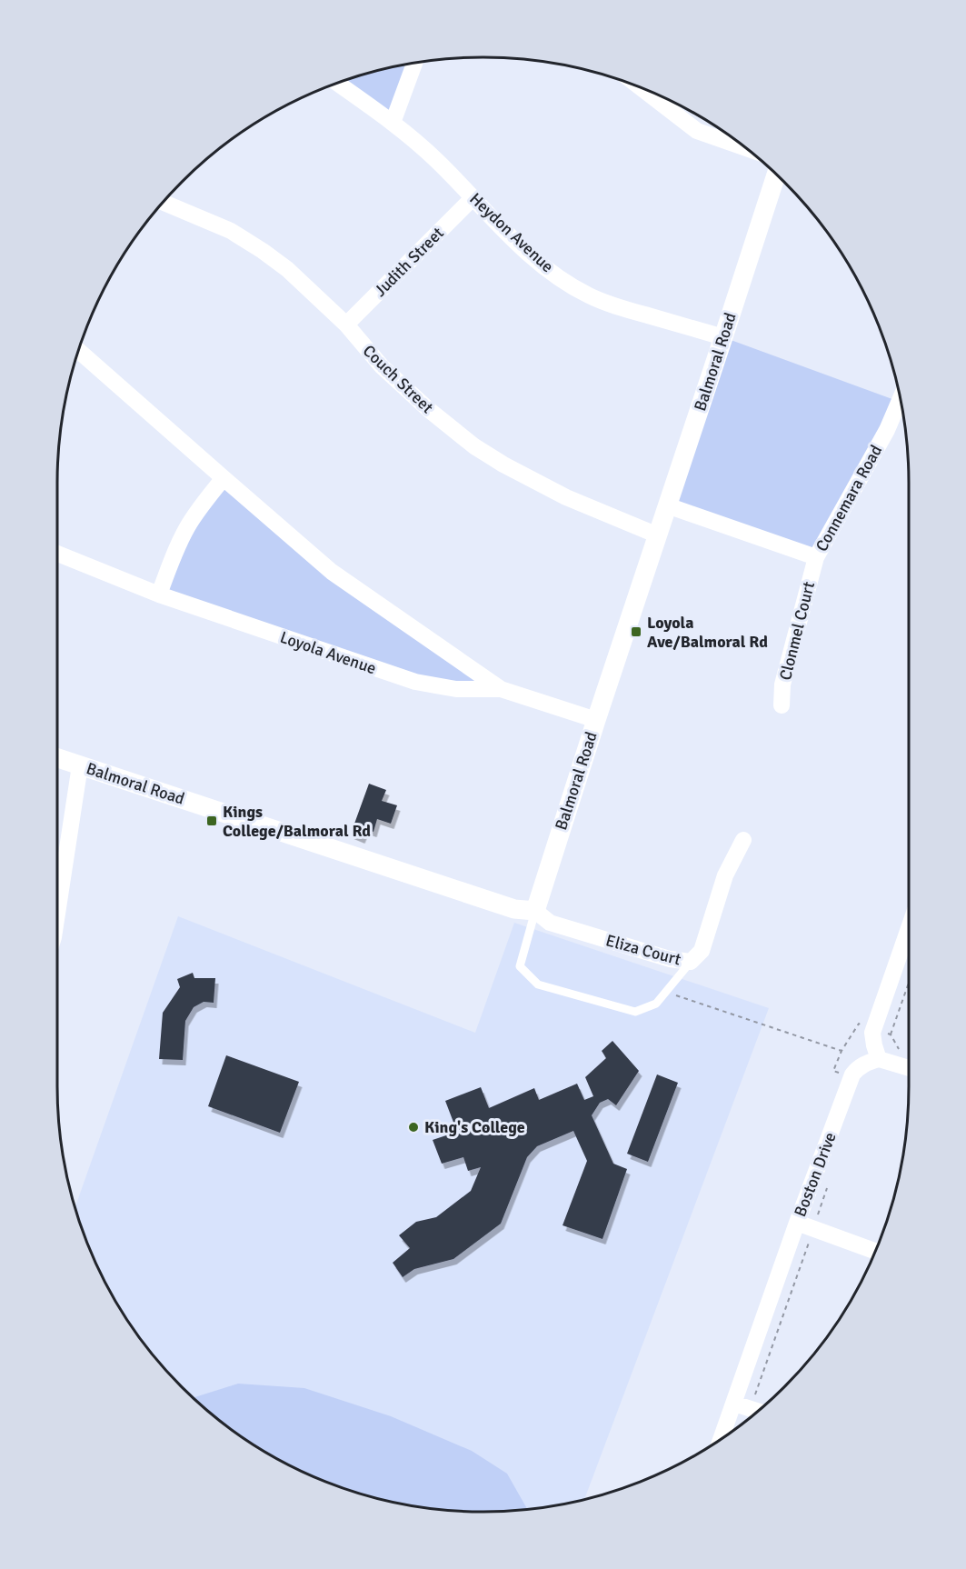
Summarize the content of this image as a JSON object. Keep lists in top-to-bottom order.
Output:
{
  "streets": {
    "street": [
      "Heydon Avenue",
      "Judith Street",
      "Balmoral Road",
      "Couch Street",
      "Connemara Road",
      "Clonmel Court",
      "Loyola Avenue",
      "Eliza Court",
      "Boston Drive"
    ]
  },
  "crossings": [
    ["Heydon Avenue", "Judith Street"],
    ["Heydon Avenue", "Balmoral Road"],
    ["Judith Street", "Couch Street"],
    ["Balmoral Road", "Couch Street"],
    ["Balmoral Road", "Connemara Road"],
    ["Balmoral Road", "Loyola Avenue"],
    ["Balmoral Road", "Eliza Court"],
    ["Connemara Road", "Clonmel Court"]
  ],
  "places": {
    "transit": ["Loyola Ave/Balmoral Rd", "Kings College/Balmoral Rd"],
    "other": ["King's College"]
  }
}
